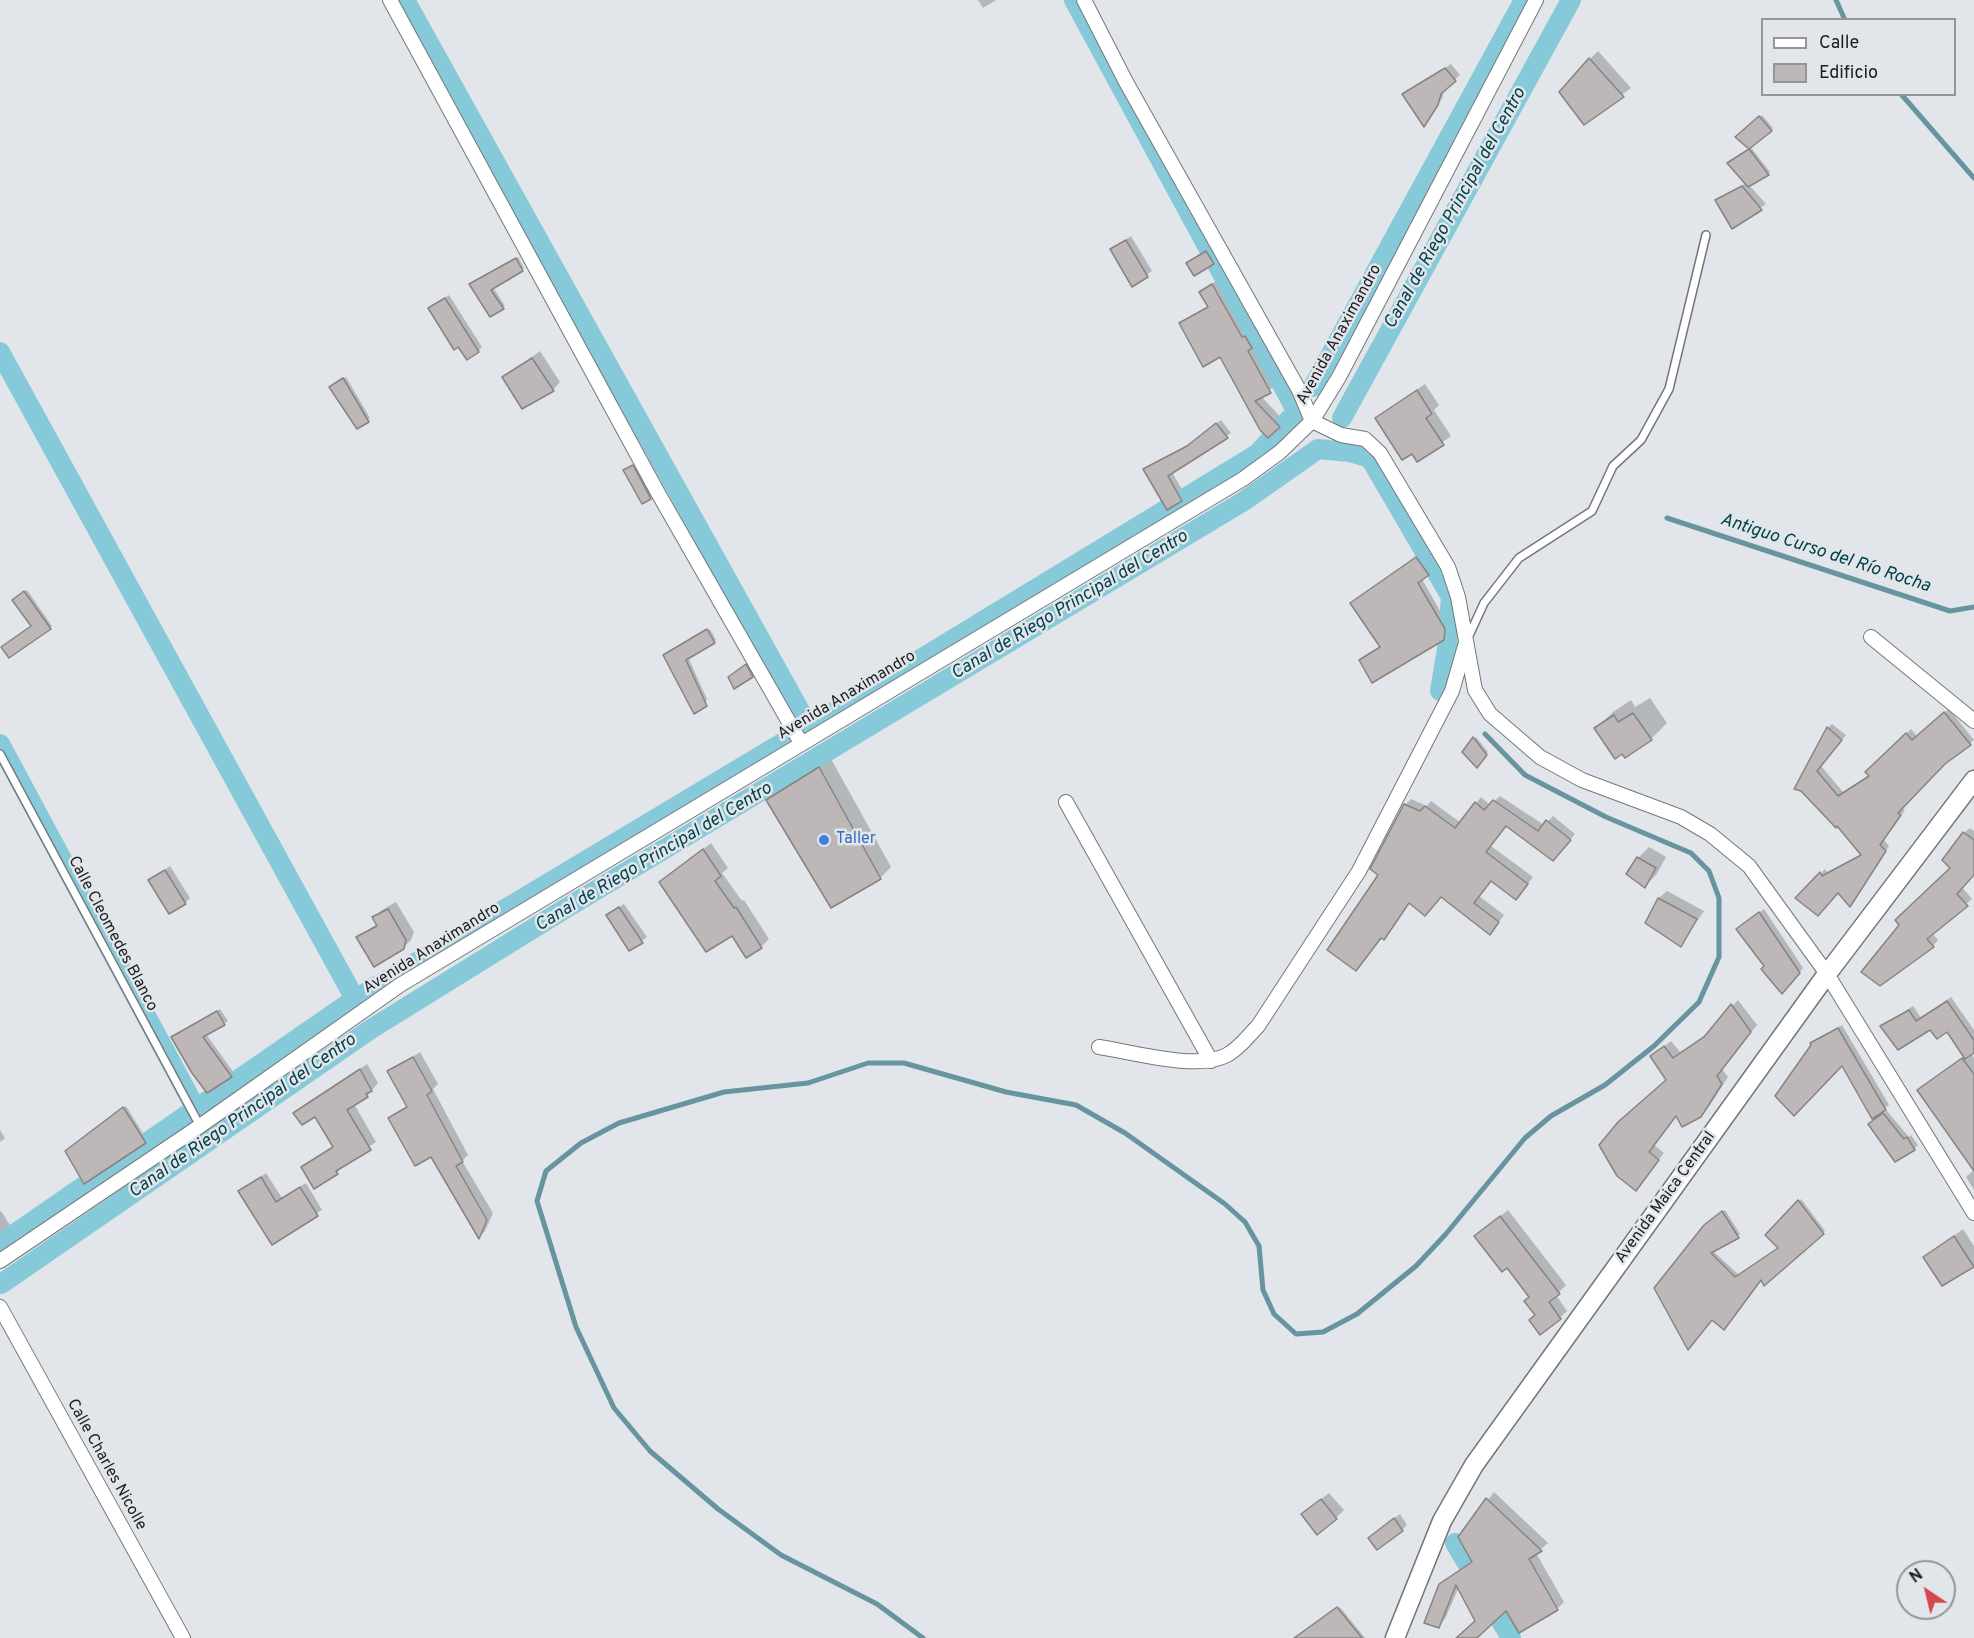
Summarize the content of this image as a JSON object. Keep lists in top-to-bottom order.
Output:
{
  "streets": {
    "street": ["Avenida Anaximandro", "Avenida Maica Central", "Calle Charles Nicolle"],
    "lane": ["Calle Cleomedes Blanco"]
  },
  "crossings": [
    ["Avenida Anaximandro", "Calle Cleomedes Blanco"]
  ],
  "water": ["Canal de Riego Principal del Centro", "Antiguo Curso del Río Rocha"],
  "places": ["Taller"],
  "legend": ["Calle", "Edificio"],
  "north": "top left"
}
